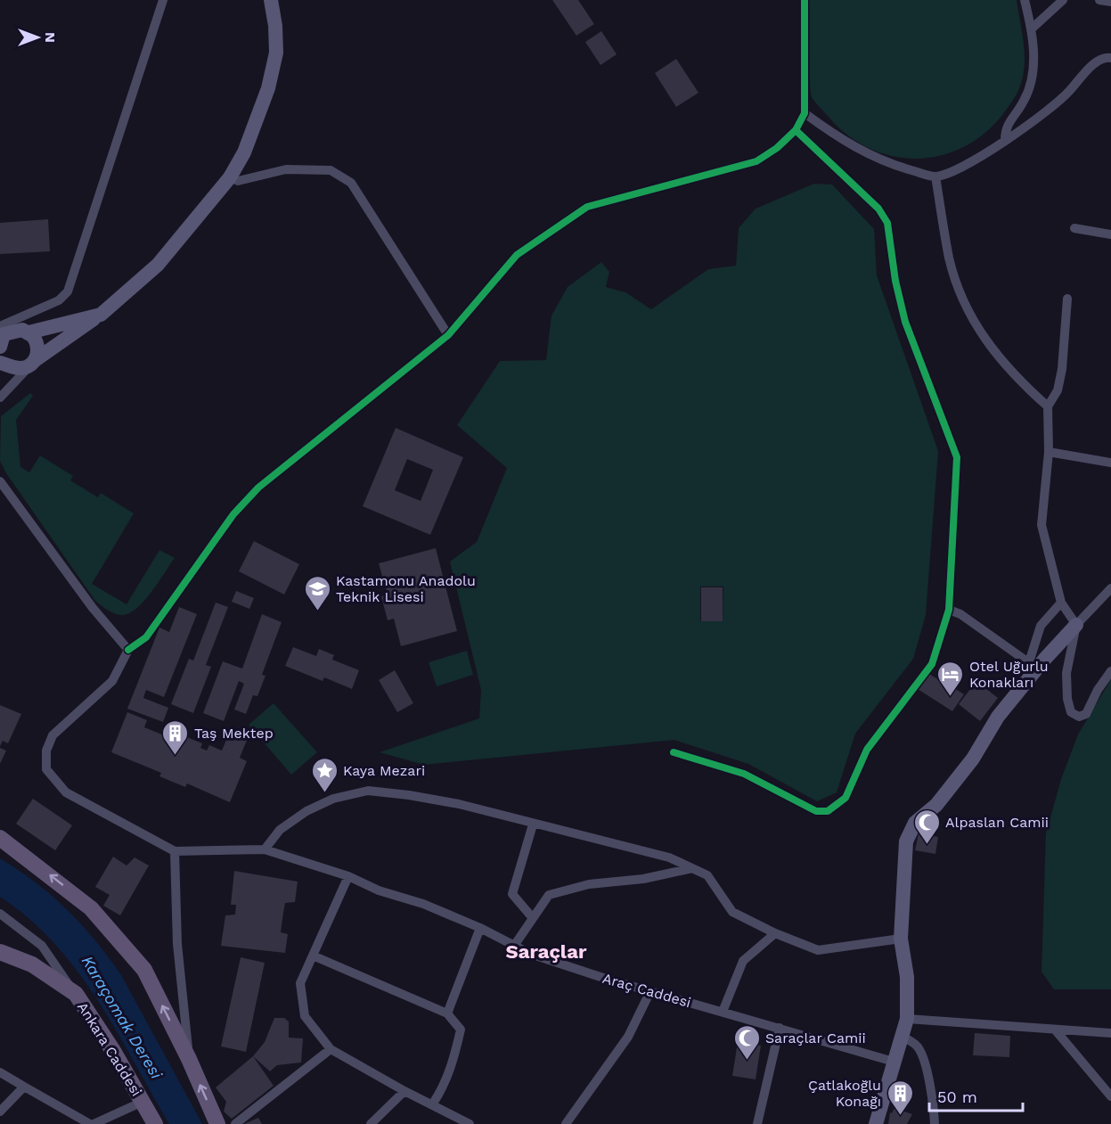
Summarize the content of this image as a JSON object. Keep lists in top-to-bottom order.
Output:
{
  "streets": {
    "main road": ["Ankara Caddesi"],
    "street": ["Araç Caddesi"]
  },
  "districts": ["Saraçlar"],
  "water": ["Karaçomak Deresi"],
  "places": {
    "school or university": ["Kastamonu Anadolu Teknik Lisesi"],
    "hotel": ["Otel Uğurlu Konakları"],
    "building": ["Taş Mektep", "Çatlakoğlu Konağı"],
    "place": ["Kaya Mezari"],
    "mosque": ["Alpaslan Camii", "Saraçlar Camii"]
  },
  "scale_bar": "50 m",
  "north": "right"
}
